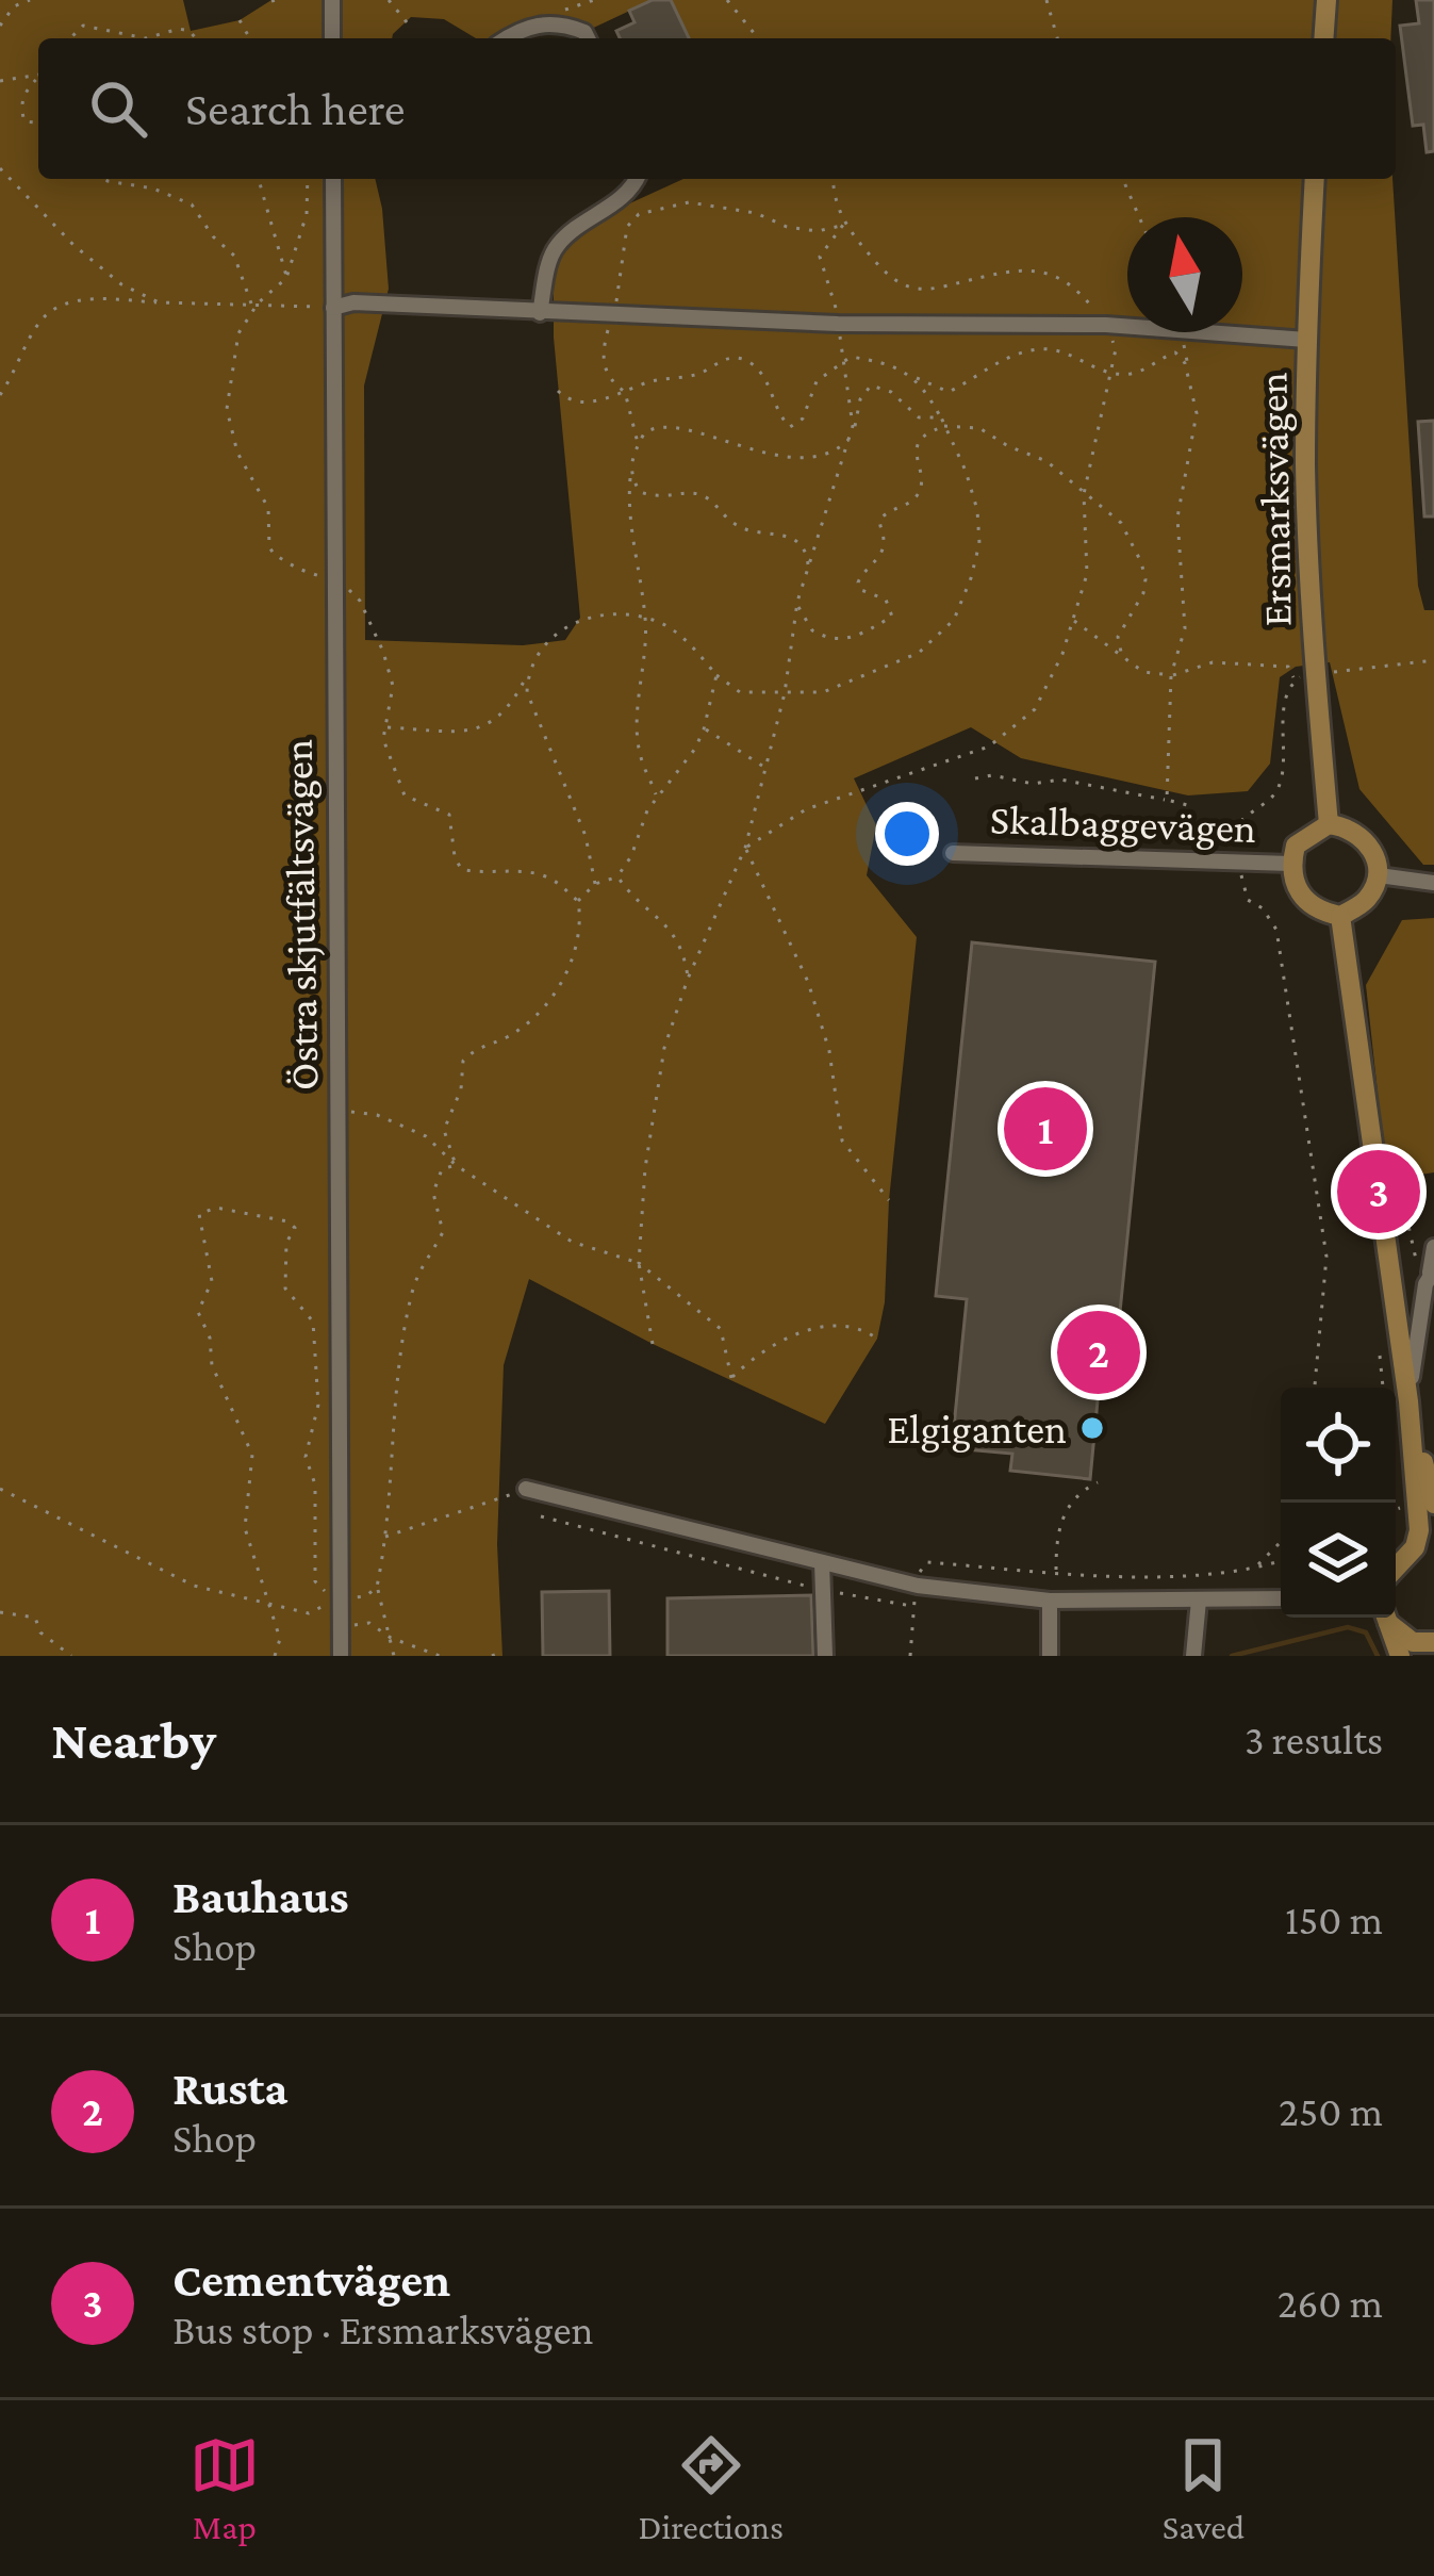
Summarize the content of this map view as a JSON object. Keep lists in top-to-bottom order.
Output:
{
  "streets": {
    "main road": ["Ersmarksvägen"],
    "street": ["Skalbaggevägen", "Östra skjutfältsvägen"]
  },
  "crossings": [
    ["Ersmarksvägen", "Skalbaggevägen"]
  ],
  "places": ["Elgiganten"],
  "north": "top",
  "page": {
    "search": "Search here",
    "pins": ["1", "3", "2"],
    "heading": ["Nearby", "3 results"],
    "list": [
      {
        "mark": "1",
        "name": "Bauhaus",
        "note": "Shop",
        "value": "150 m"
      },
      {
        "mark": "2",
        "name": "Rusta",
        "note": "Shop",
        "value": "250 m"
      },
      {
        "mark": "3",
        "name": "Cementvägen",
        "note": "Bus stop · Ersmarksvägen",
        "value": "260 m"
      }
    ],
    "nav": ["Map", "Directions", "Saved"]
  }
}
